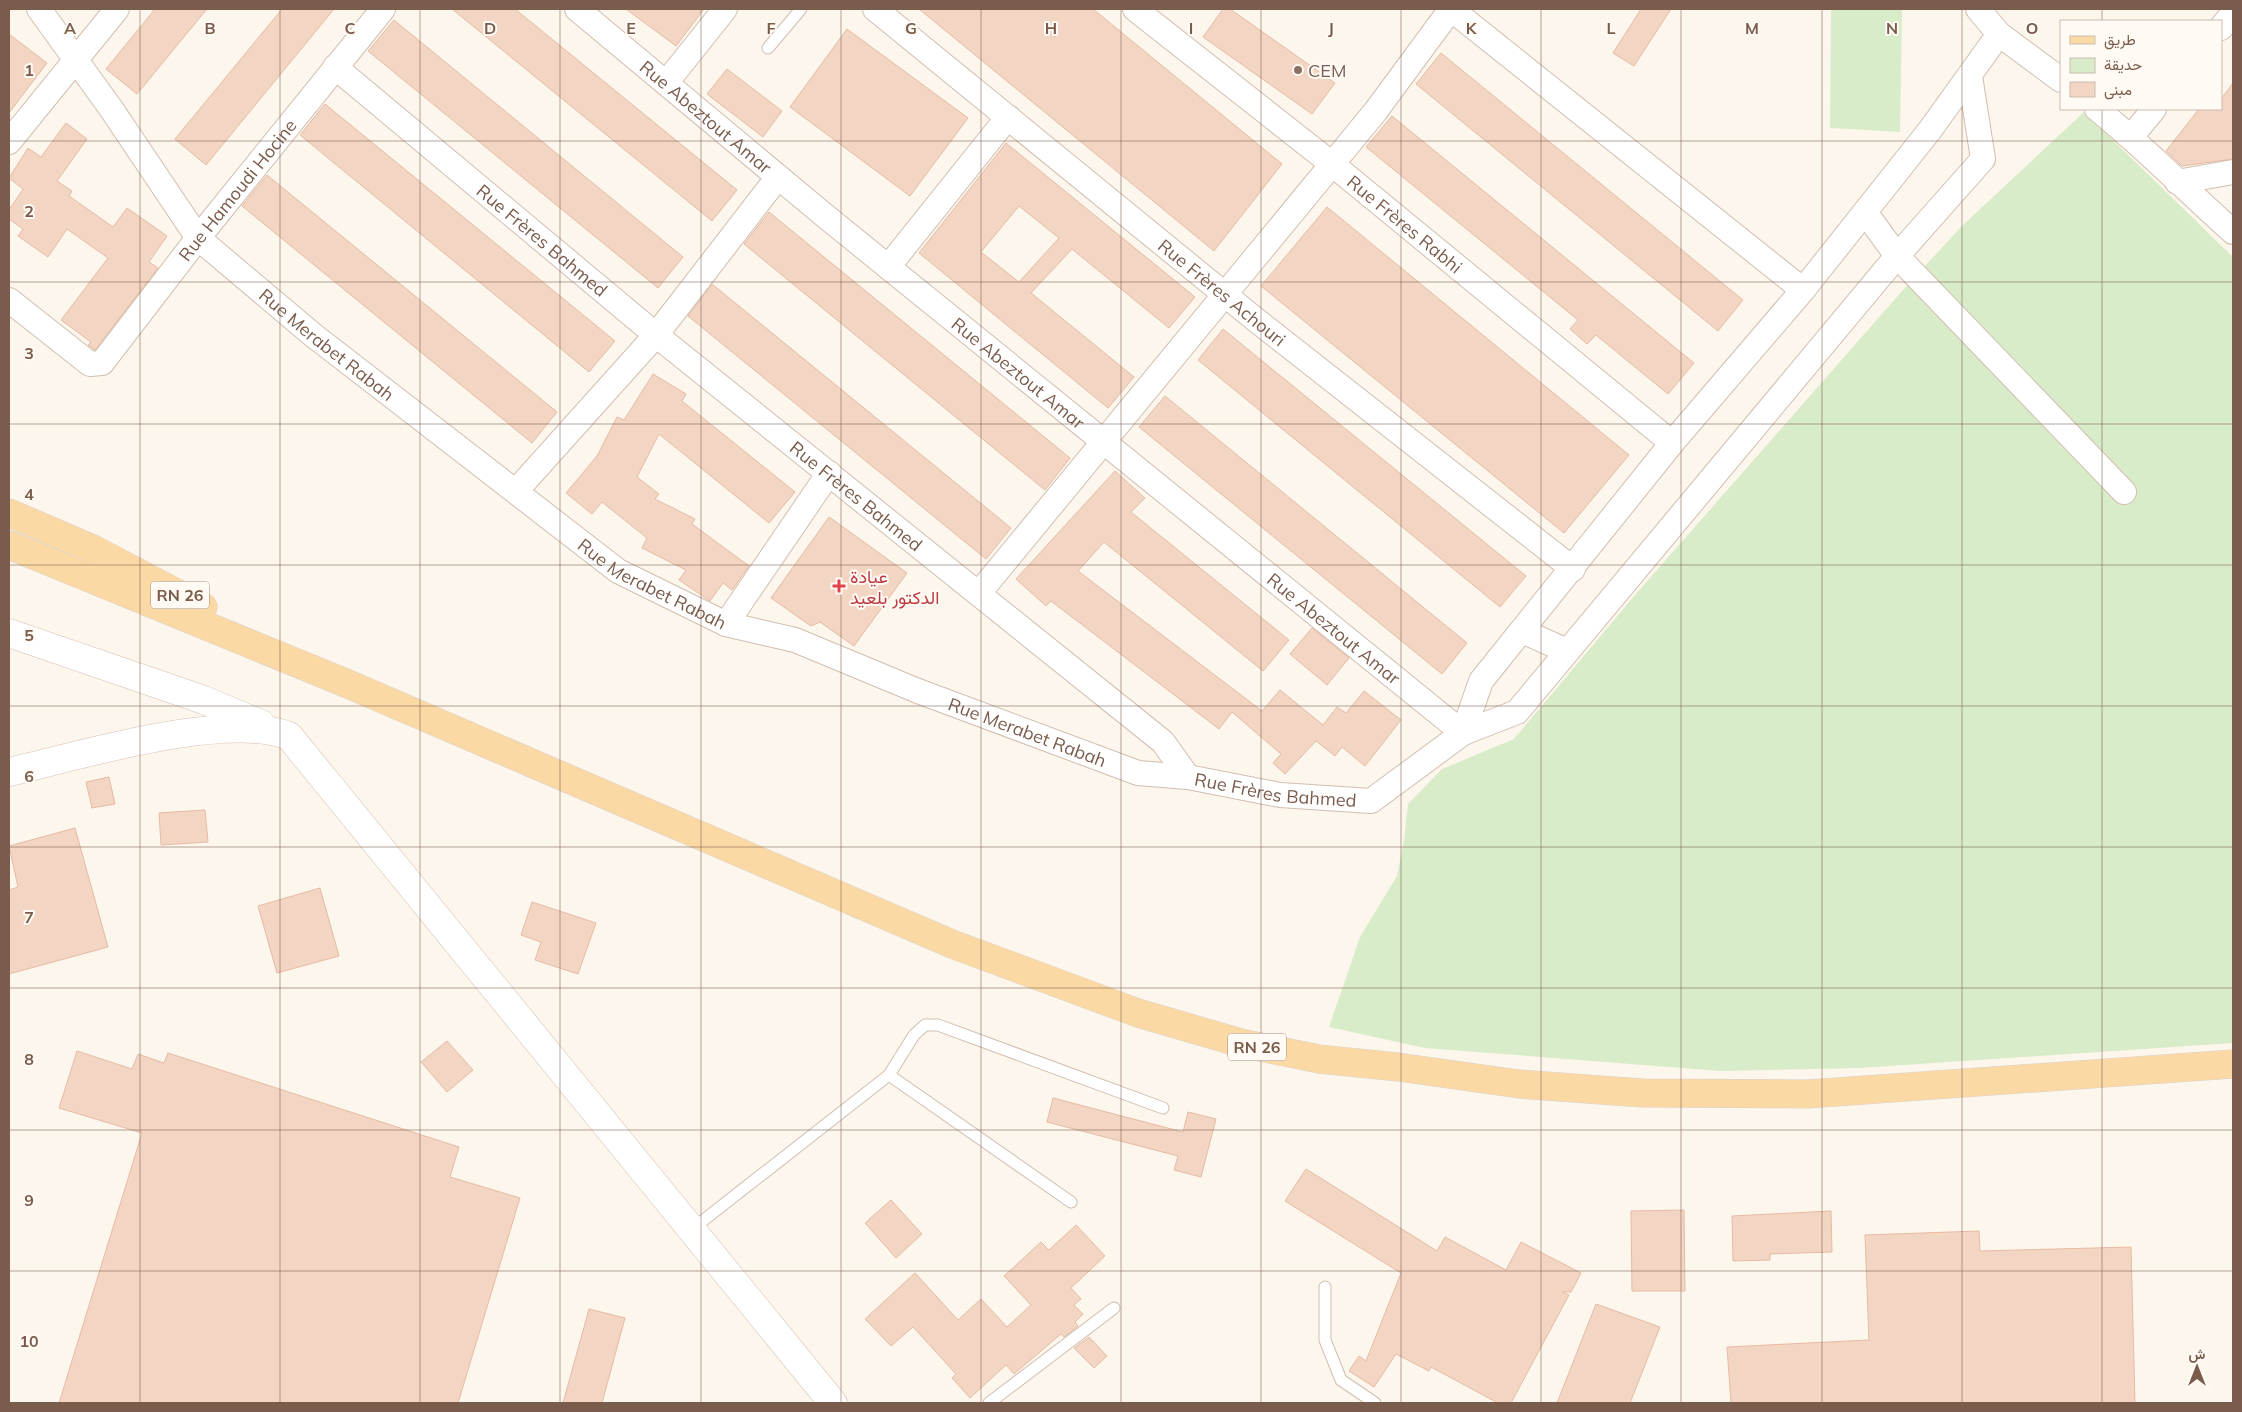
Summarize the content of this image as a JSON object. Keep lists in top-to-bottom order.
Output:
{
  "streets": {
    "main road": ["RN 26"],
    "street": [
      "Rue Abeztout Amar",
      "Rue Hamoudi Hocine",
      "Rue Frères Rabhi",
      "Rue Frères Bahmed",
      "Rue Frères Achouri",
      "Rue Merabet Rabah"
    ]
  },
  "crossings": [
    ["Rue Abeztout Amar", "Rue Frères Bahmed"],
    ["Rue Hamoudi Hocine", "Rue Frères Bahmed"],
    ["Rue Hamoudi Hocine", "Rue Merabet Rabah"],
    ["Rue Frères Bahmed", "Rue Merabet Rabah"]
  ],
  "places": {
    "other": ["CEM"],
    "health": ["عيادة الدكتور بلعيد"]
  },
  "legend": ["طريق", "حديقة", "مبنى"],
  "north": "top",
  "grid": {
    "columns": [
      "A",
      "B",
      "C",
      "D",
      "E",
      "F",
      "G",
      "H",
      "I",
      "J",
      "K",
      "L",
      "M",
      "N",
      "O"
    ],
    "rows": [
      "1",
      "2",
      "3",
      "4",
      "5",
      "6",
      "7",
      "8",
      "9",
      "10"
    ]
  }
}
